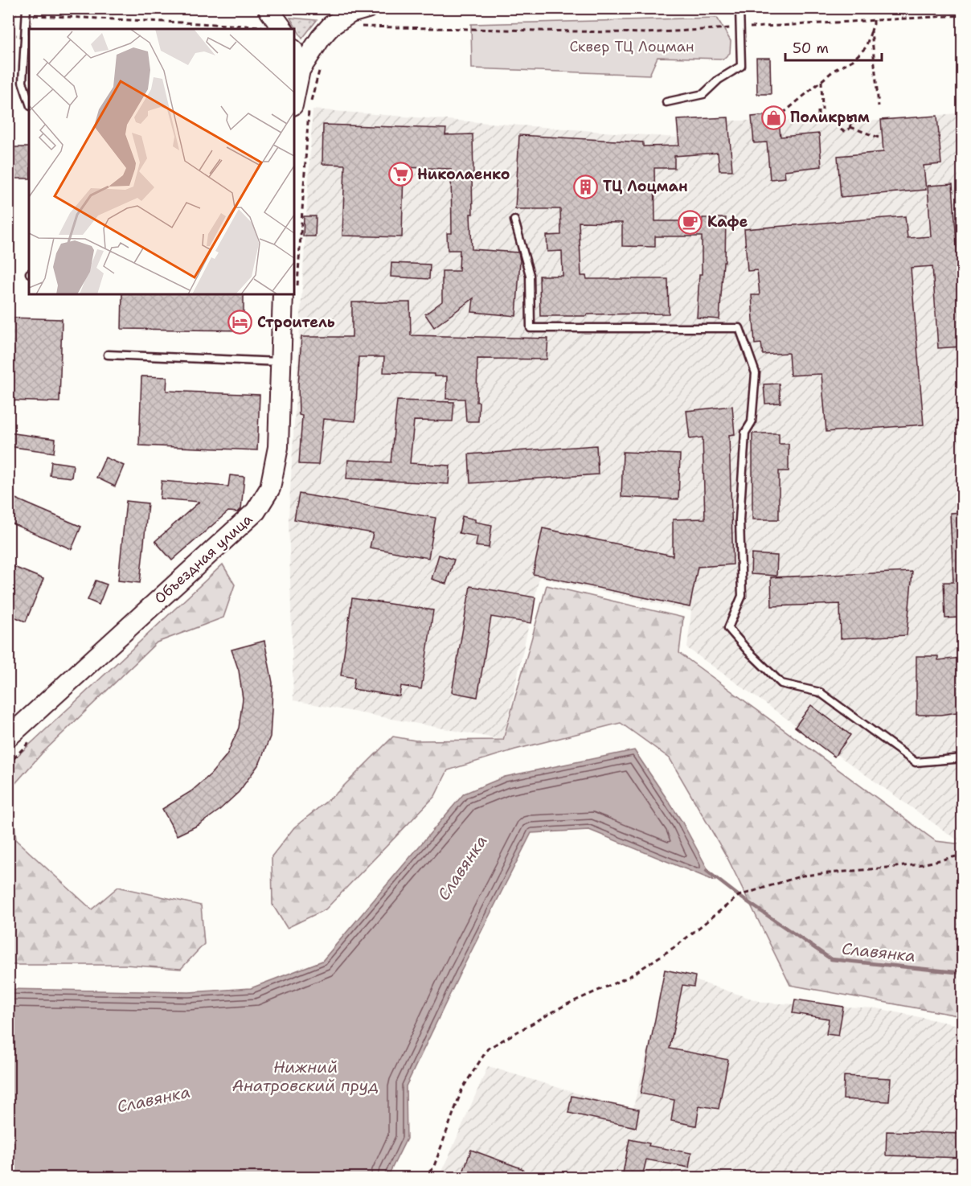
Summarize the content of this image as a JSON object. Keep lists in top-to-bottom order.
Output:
{
  "streets": {
    "main road": ["Объездная улица"]
  },
  "water": ["Славянка", "Нижний Анатровский пруд"],
  "parks": ["Сквер ТЦ Лоцман"],
  "places": {
    "shop": ["Поликрым"],
    "supermarket": ["Николаенко"],
    "building": ["ТЦ Лоцман"],
    "cafe": ["Кафе"],
    "hotel": ["Строитель"]
  },
  "scale_bar": "50 m"
}
